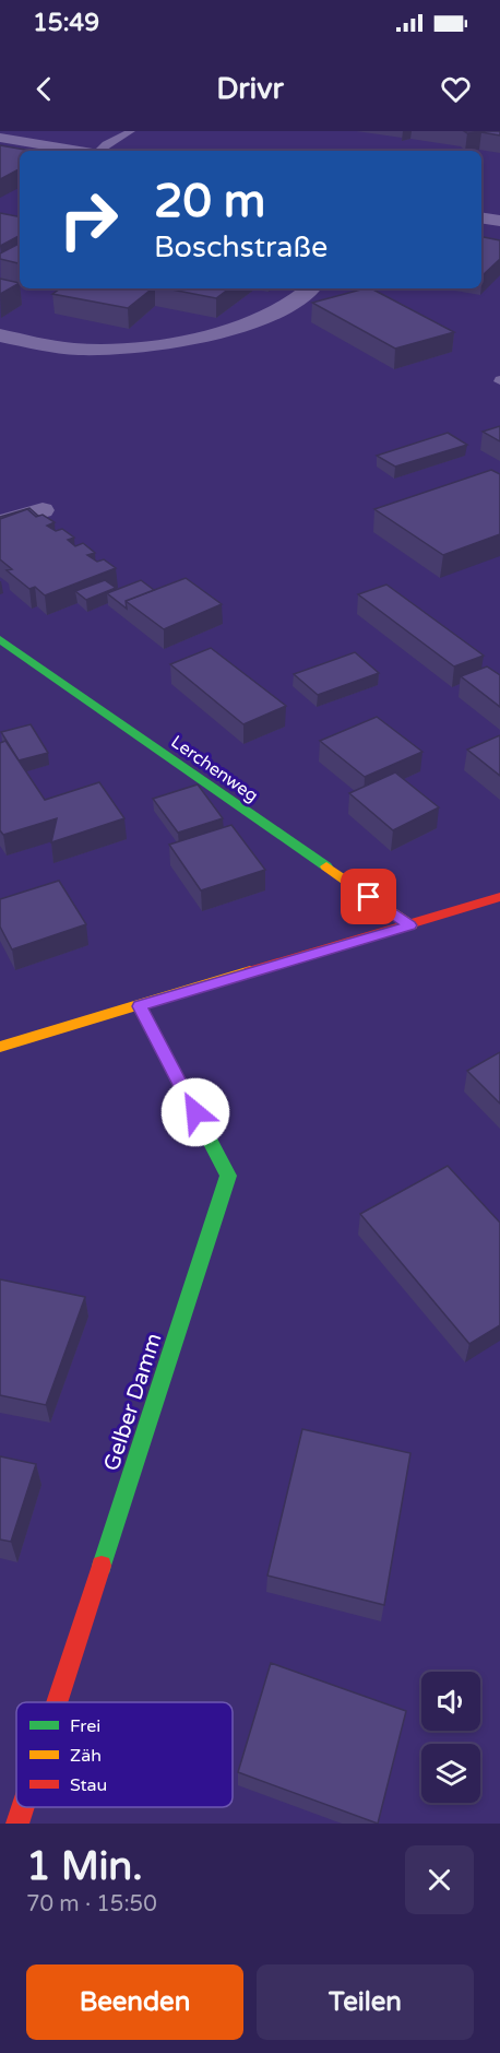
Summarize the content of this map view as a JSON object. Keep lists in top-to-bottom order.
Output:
{
  "streets": {
    "street": ["Lerchenweg", "Gelber Damm"]
  },
  "legend": ["Frei", "Zäh", "Stau"],
  "page": {
    "status": "15:49",
    "header": "Drivr",
    "turn": ["20 m", "Boschstraße"],
    "heading": ["1 Min.", "70 m · 15:50"],
    "buttons": ["Beenden", "Teilen"]
  }
}
